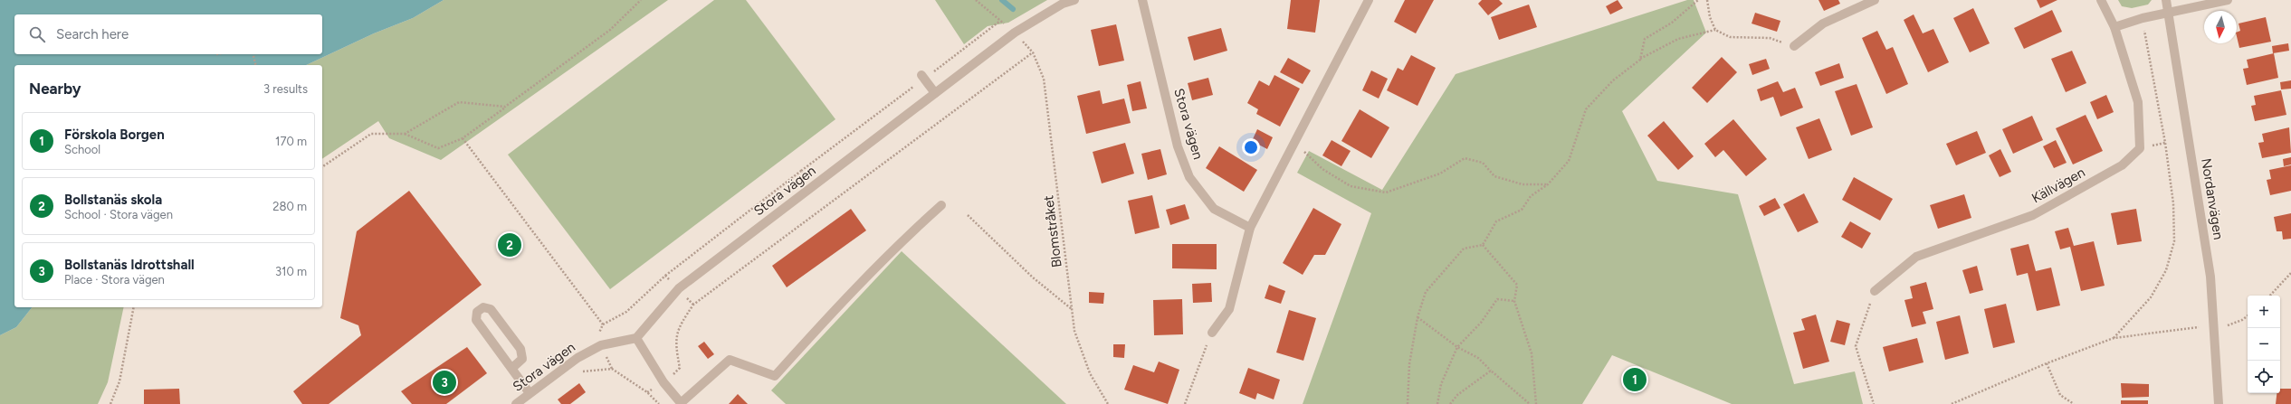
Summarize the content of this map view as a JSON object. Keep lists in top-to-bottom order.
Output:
{
  "streets": {
    "street": ["Stora vägen", "Källvägen", "Nordanvägen"],
    "path": ["Blomstråket"]
  },
  "north": "bottom",
  "page": {
    "search": "Search here",
    "heading": ["Nearby", "3 results"],
    "list": [
      {
        "mark": "1",
        "name": "Förskola Borgen",
        "note": "School",
        "value": "170 m"
      },
      {
        "mark": "2",
        "name": "Bollstanäs skola",
        "note": "School · Stora vägen",
        "value": "280 m"
      },
      {
        "mark": "3",
        "name": "Bollstanäs Idrottshall",
        "note": "Place · Stora vägen",
        "value": "310 m"
      }
    ],
    "pins": ["2", "1", "3"],
    "map_buttons": ["+", "−"]
  }
}
